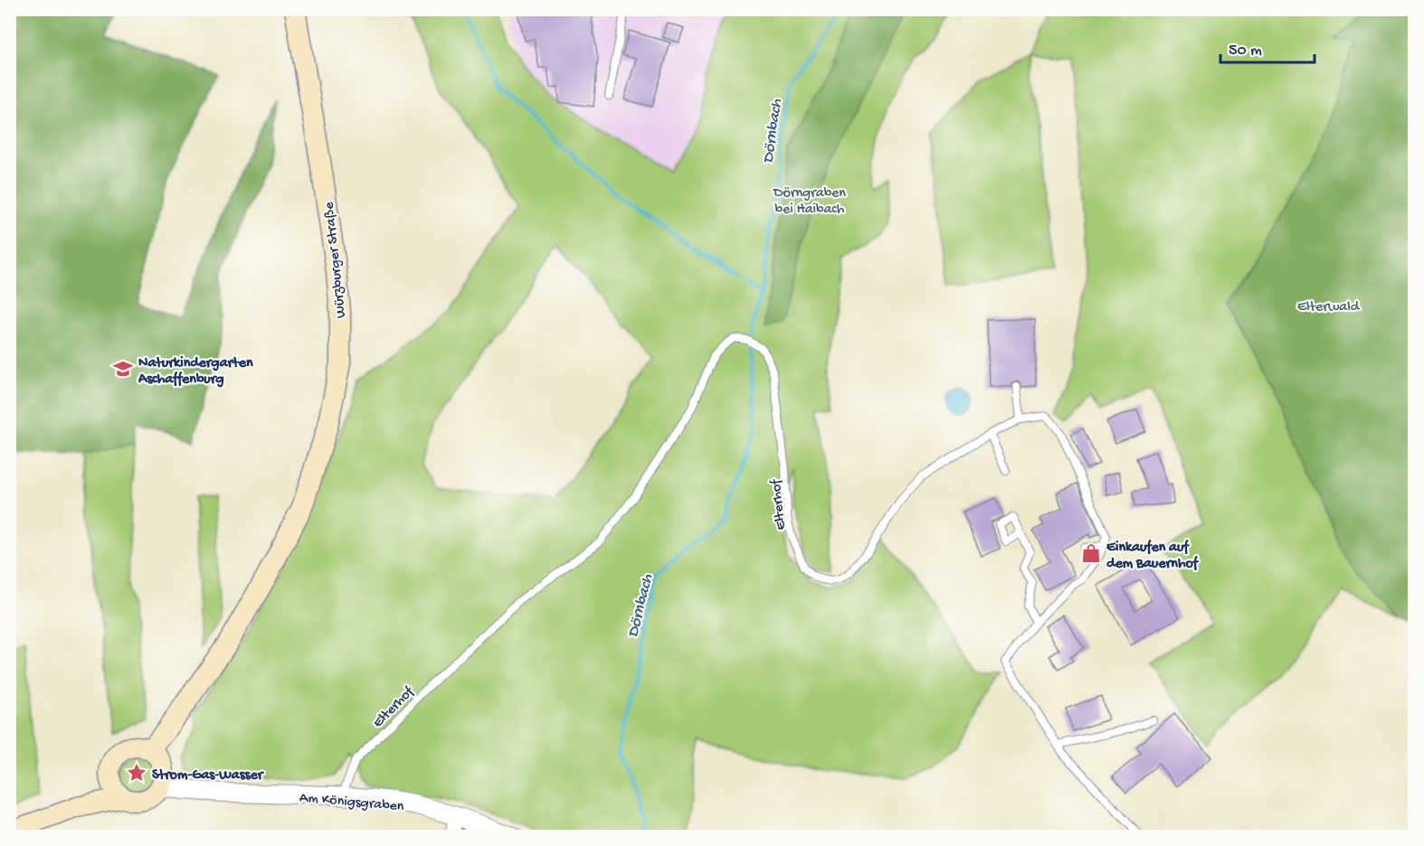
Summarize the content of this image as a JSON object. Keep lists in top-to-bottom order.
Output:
{
  "streets": {
    "main road": ["Würzburger Straße"],
    "street": ["Am Königsgraben"],
    "lane": ["Elterhof"]
  },
  "crossings": [
    ["Würzburger Straße", "Am Königsgraben"],
    ["Elterhof", "Am Königsgraben"]
  ],
  "water": ["Dörnbach"],
  "parks": ["Dörngraben bei Haibach", "Elterwald"],
  "places": {
    "school or university": ["Naturkindergarten Aschaffenburg"],
    "shop": ["Einkaufen auf dem Bauernhof"],
    "place": ["Strom-Gas-Wasser"]
  },
  "scale_bar": "50 m"
}
